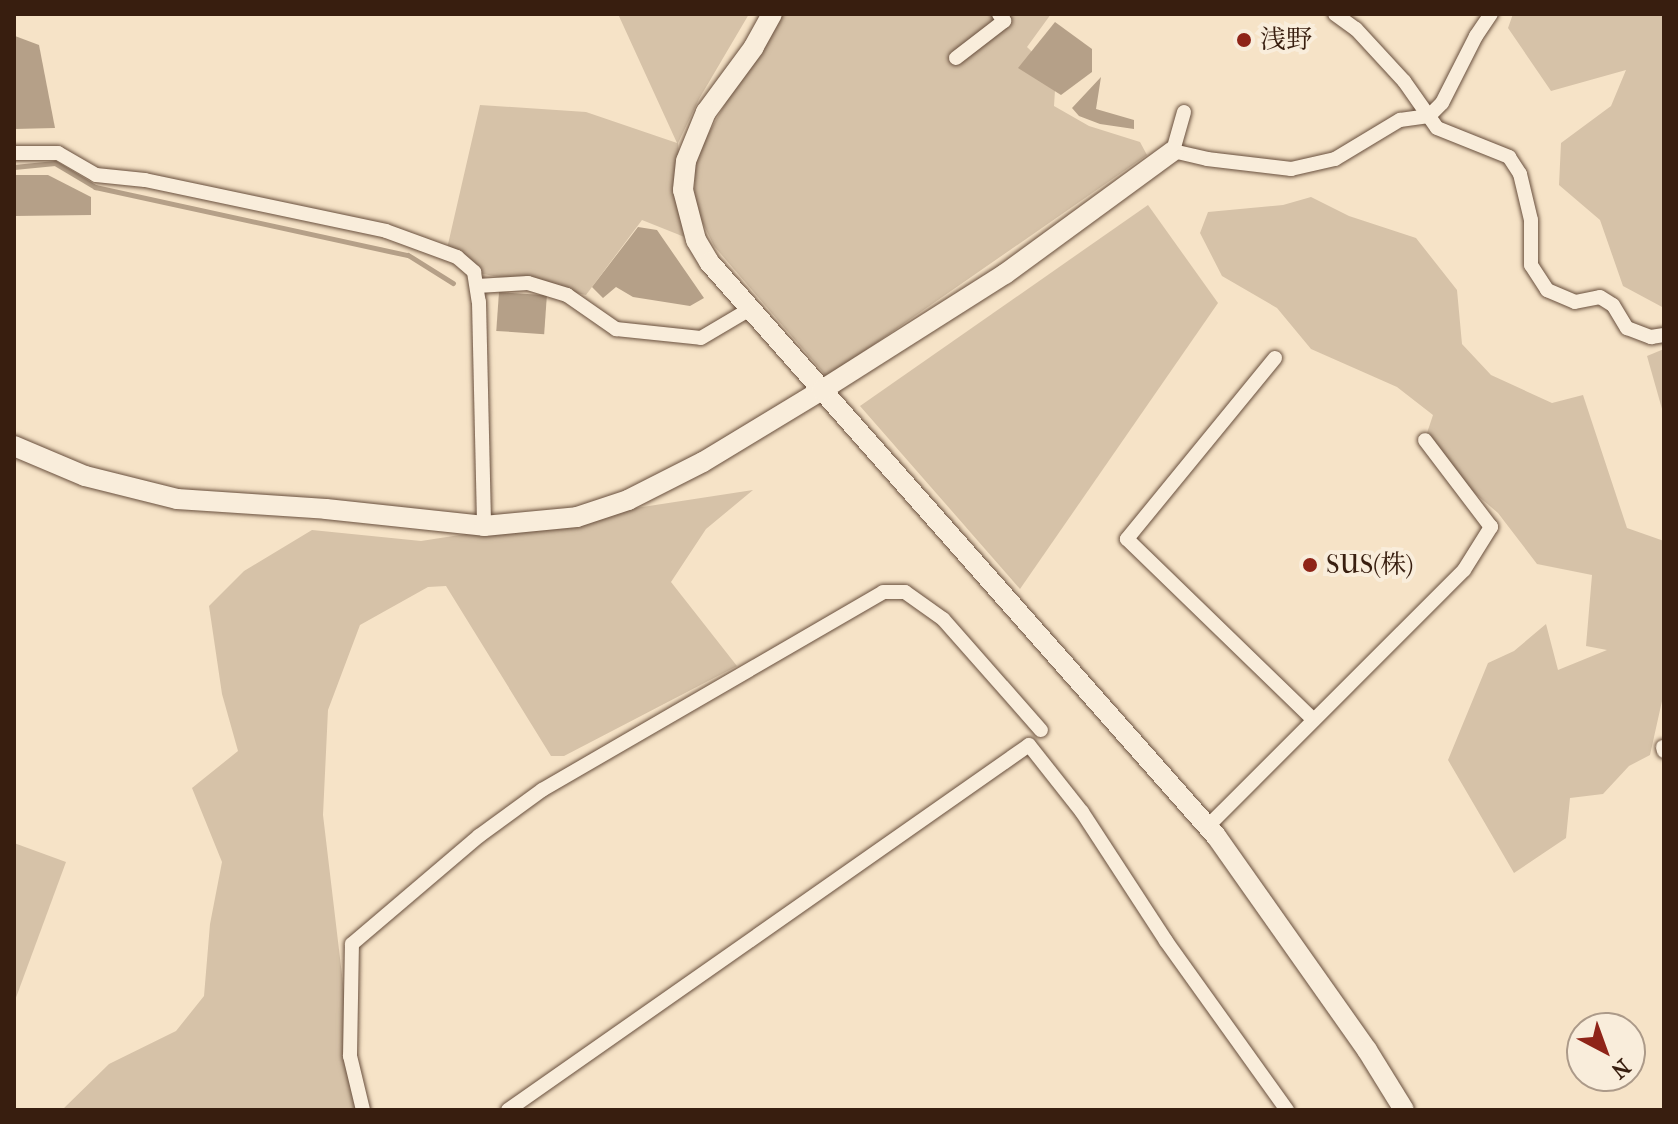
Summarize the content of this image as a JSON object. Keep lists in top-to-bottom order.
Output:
{
  "places": ["浅野", "SUS(株)"],
  "north": "bottom right"
}
